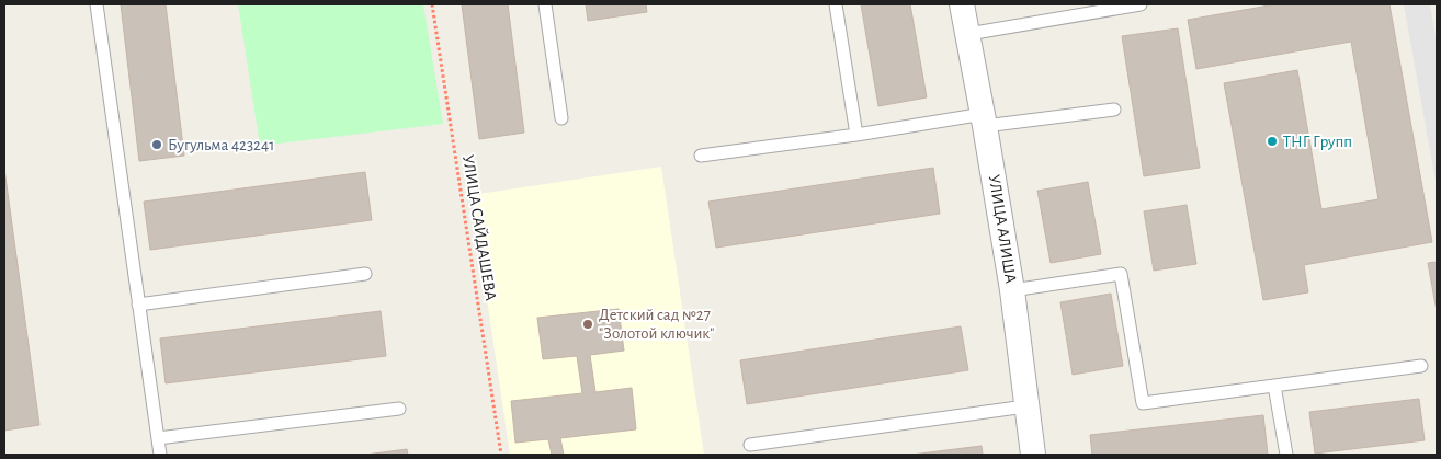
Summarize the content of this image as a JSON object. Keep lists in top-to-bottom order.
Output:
{
  "streets": {
    "street": ["УЛИЦА АЛИША"],
    "path": ["УЛИЦА САЙДАШЕВА"]
  },
  "places": ["ТНГ Групп", "Бугульма 423241", "Детский сад №27 \"Золотой ключик\""]
}
